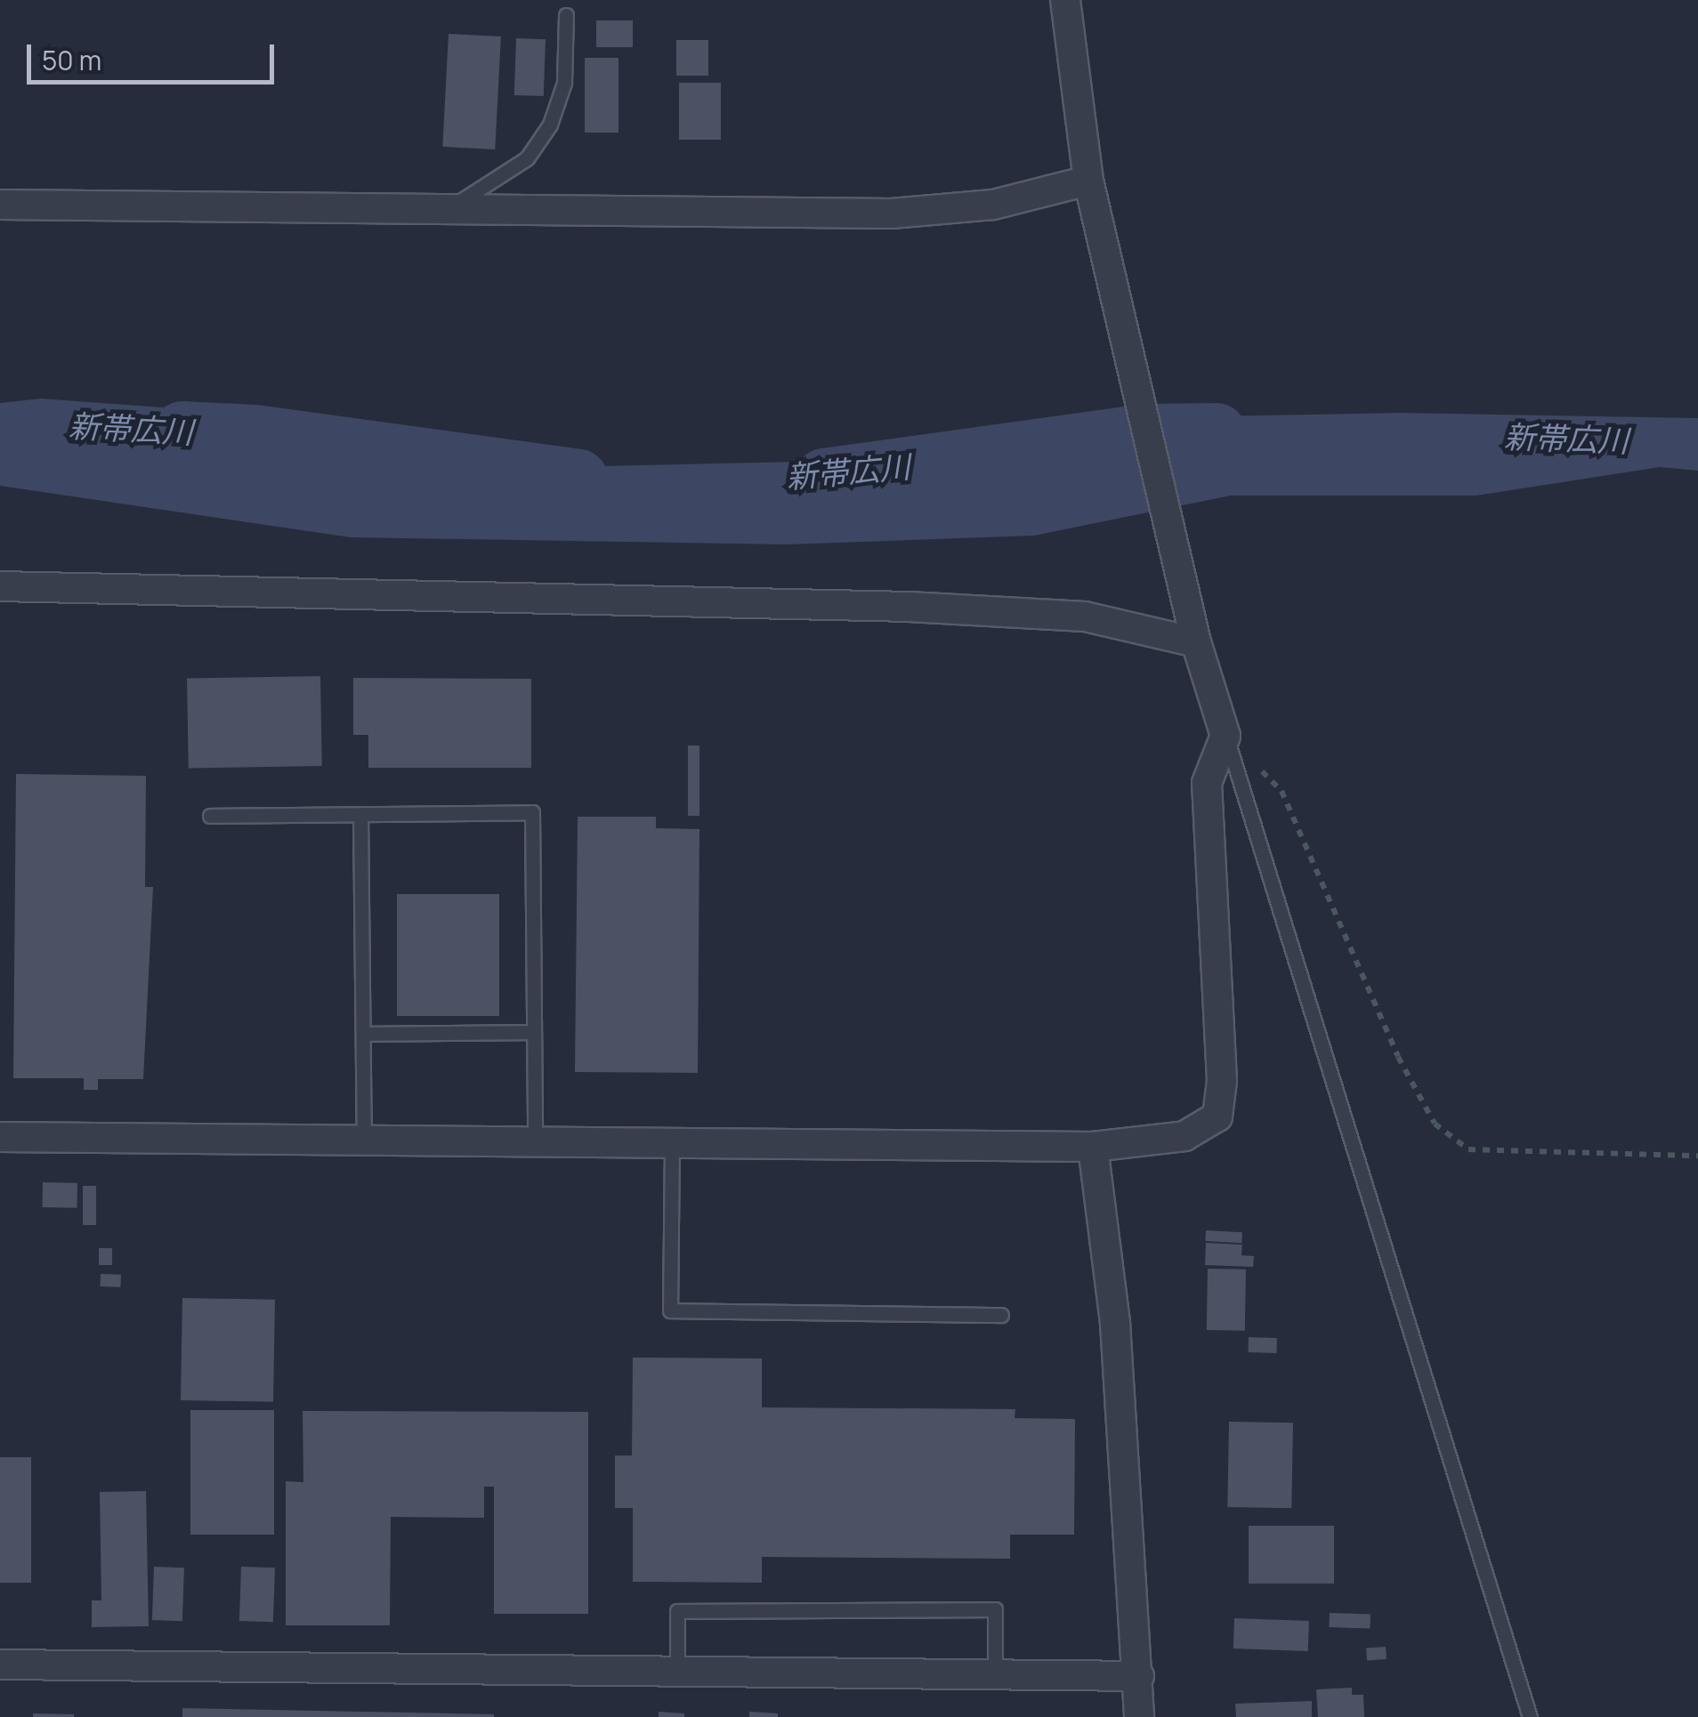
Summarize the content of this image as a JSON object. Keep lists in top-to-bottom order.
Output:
{
  "water": ["新帯広川"],
  "scale_bar": "50 m"
}
